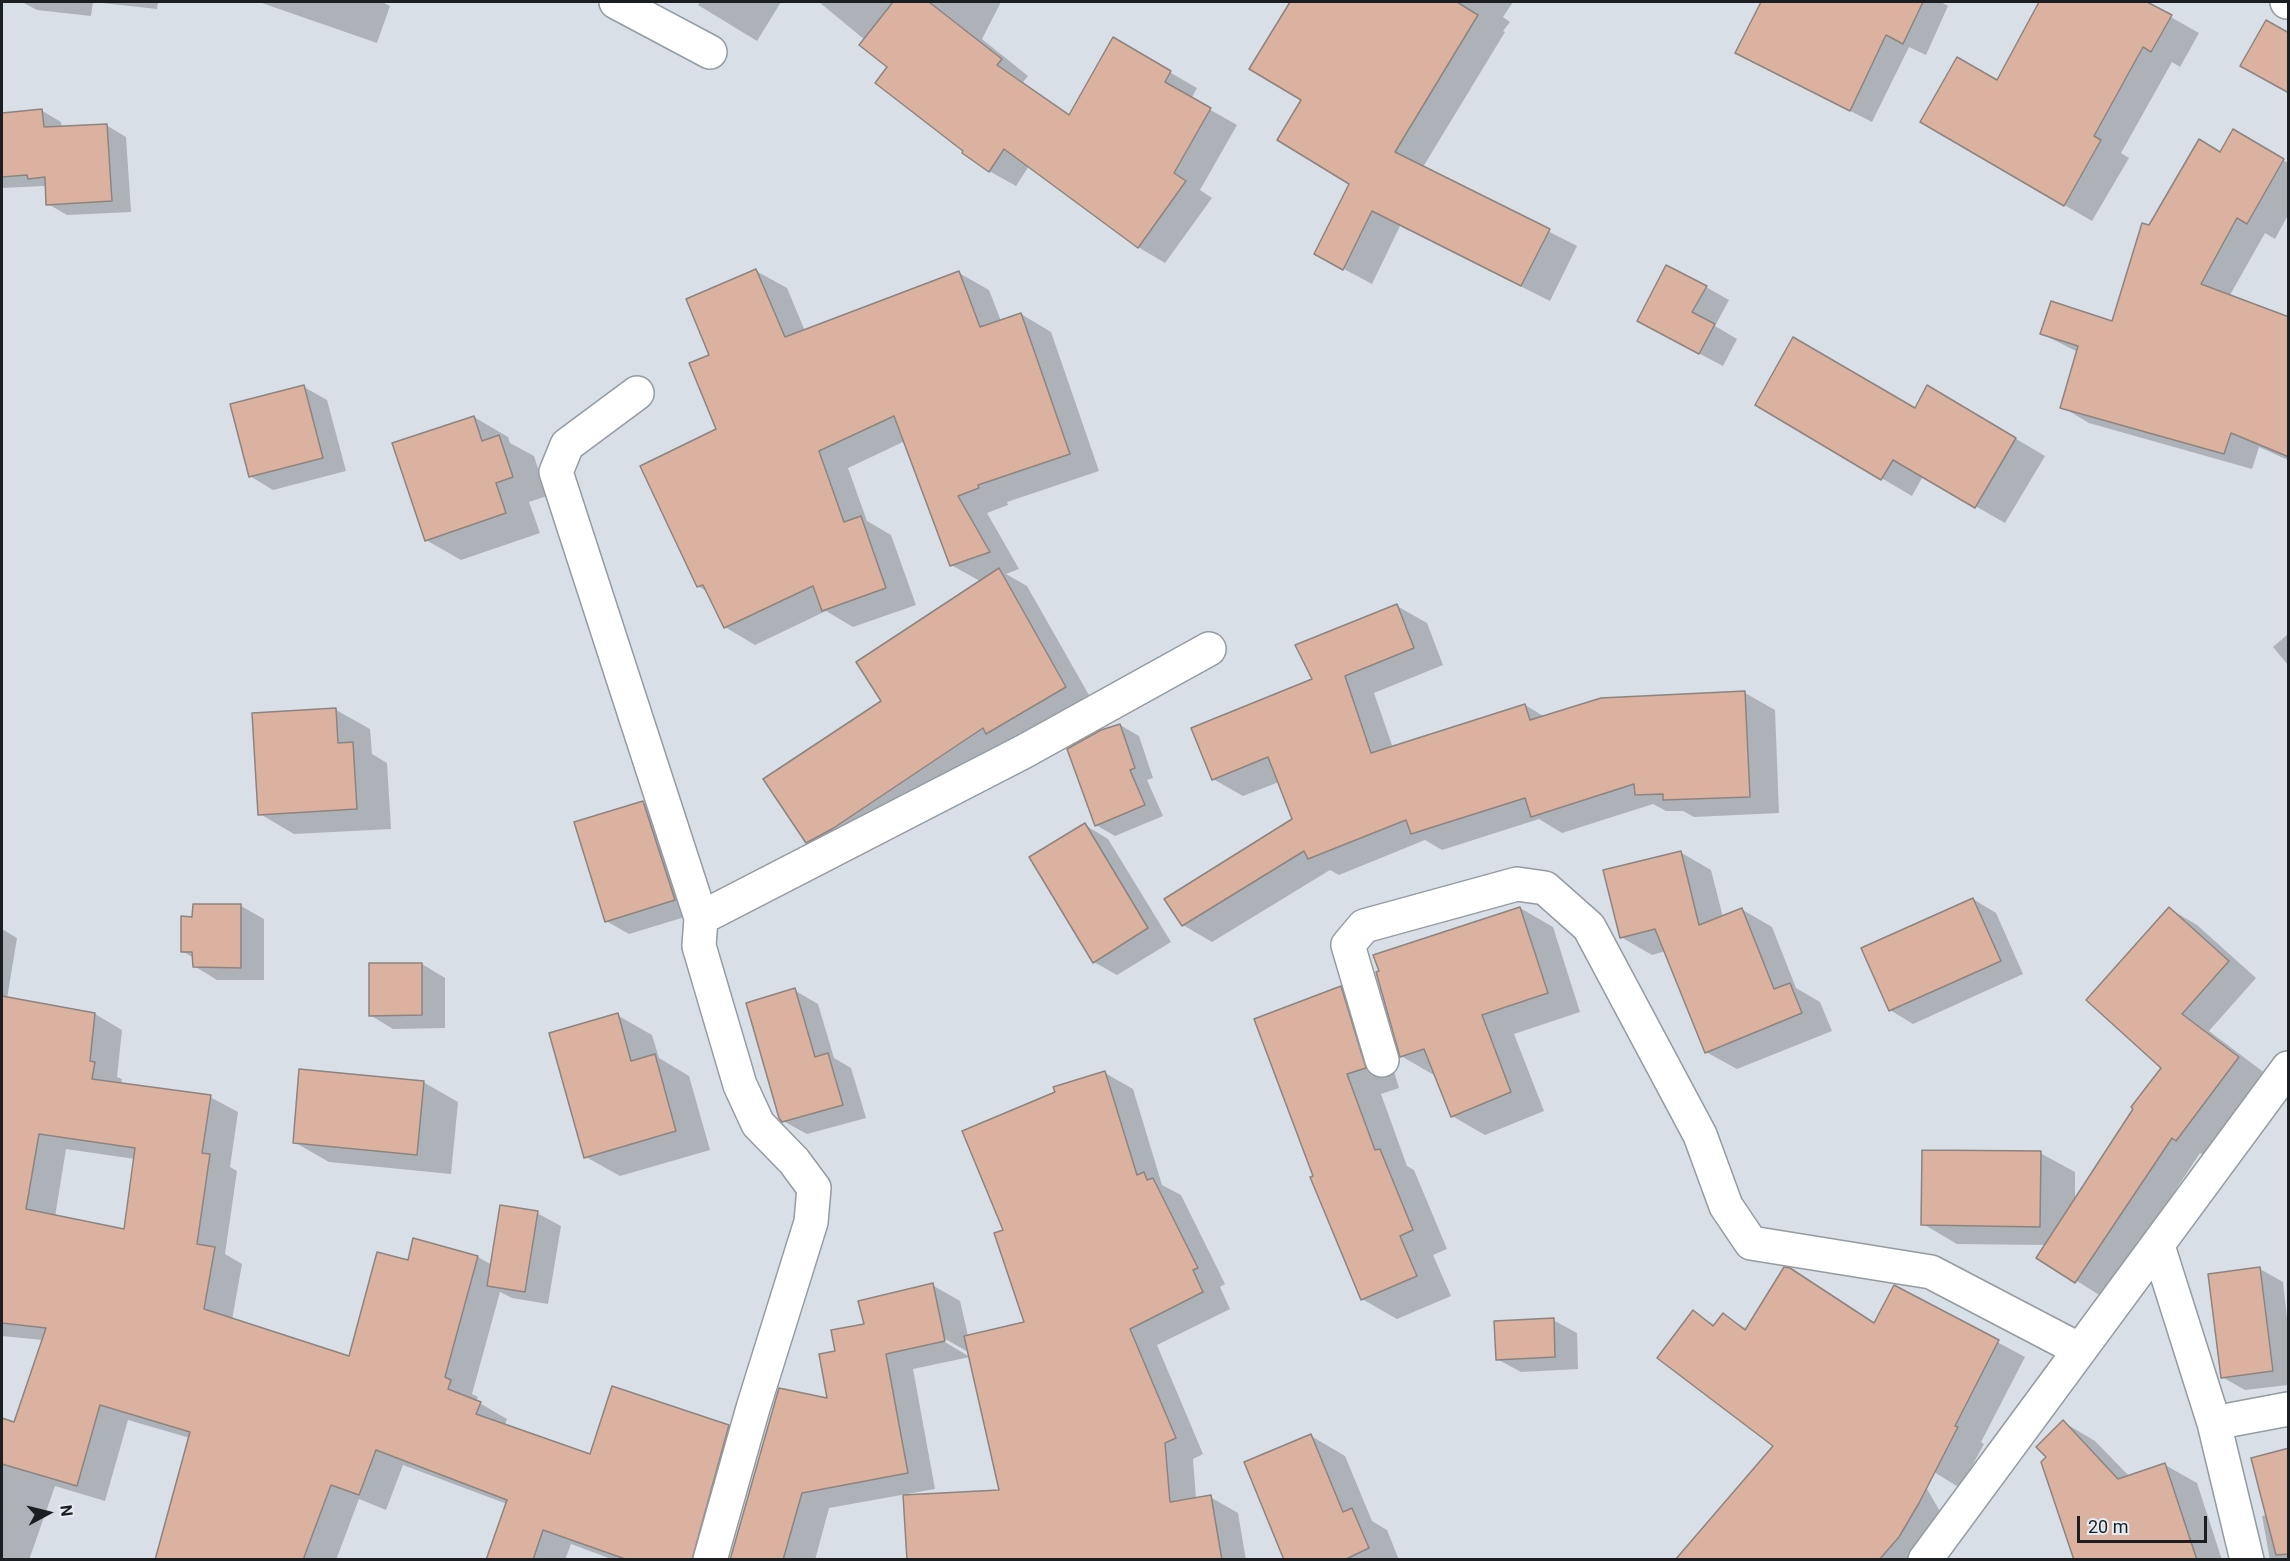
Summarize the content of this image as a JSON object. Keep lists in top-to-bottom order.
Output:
{
  "scale_bar": "20 m",
  "north": "right"
}
